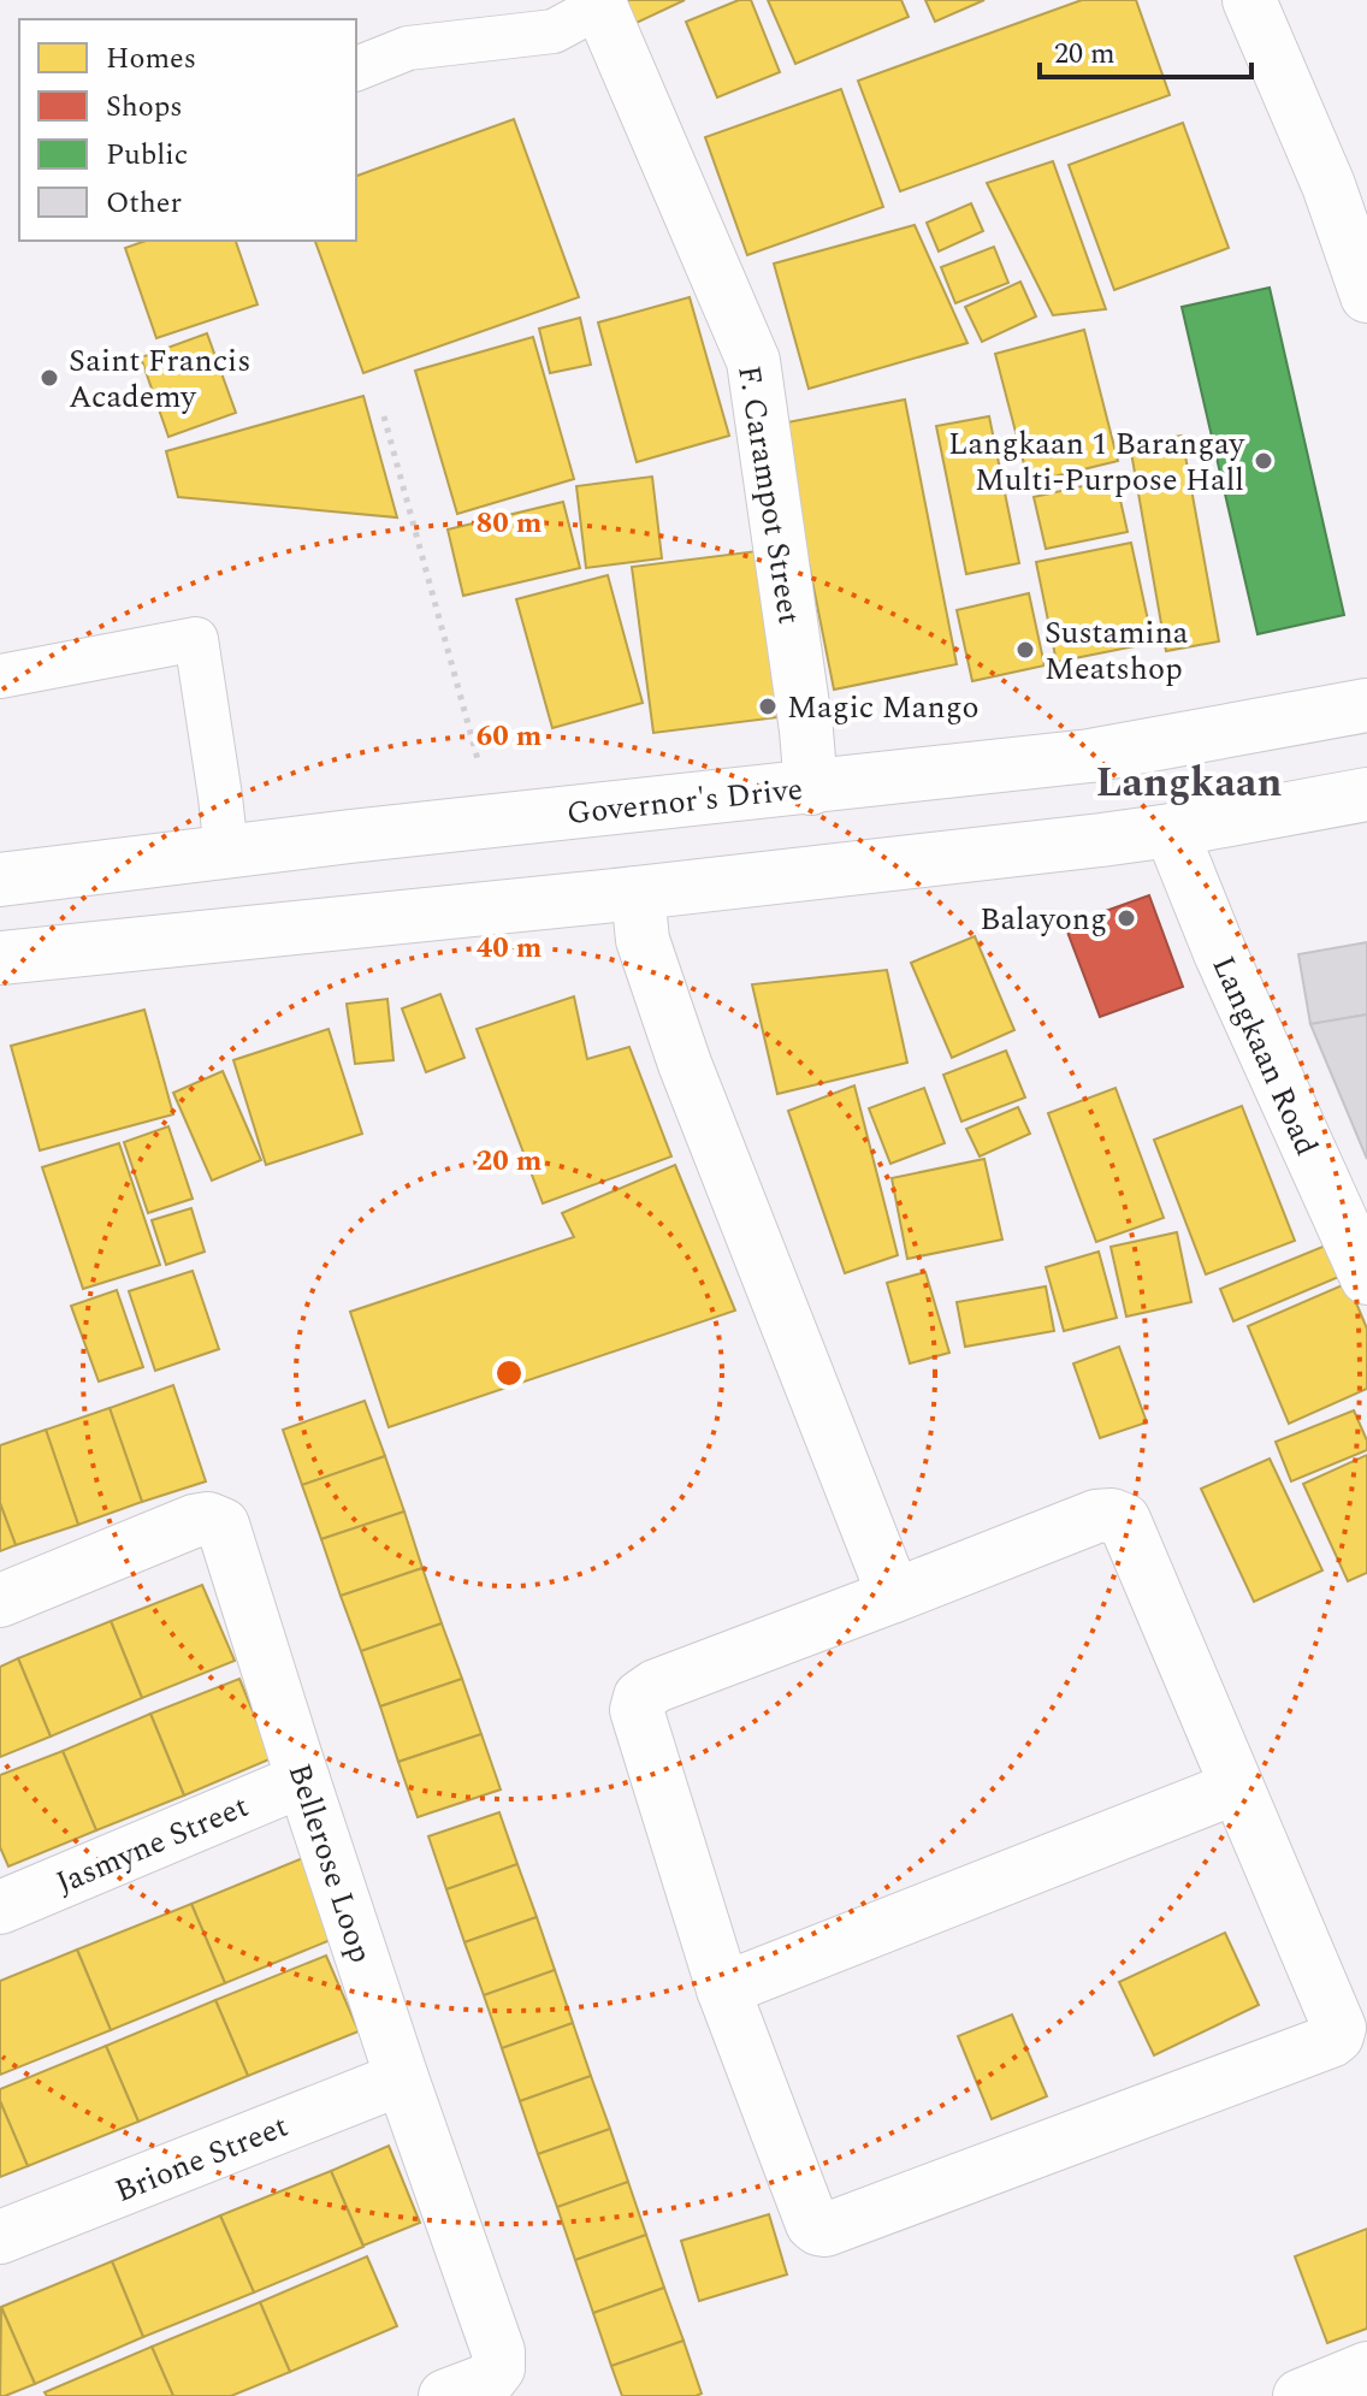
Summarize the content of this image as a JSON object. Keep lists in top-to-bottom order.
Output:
{
  "streets": {
    "street": [
      "F. Carampot Street",
      "Governor's Drive",
      "Langkaan Road",
      "Jasmyne Street",
      "Bellerose Loop",
      "Brione Street"
    ]
  },
  "crossings": [
    ["F. Carampot Street", "Governor's Drive"],
    ["Jasmyne Street", "Bellerose Loop"],
    ["Bellerose Loop", "Brione Street"]
  ],
  "districts": ["Langkaan"],
  "places": [
    "Saint Francis Academy",
    "Langkaan 1 Barangay Multi-Purpose Hall",
    "Sustamina Meatshop",
    "Magic Mango",
    "Balayong"
  ],
  "legend": [
    "Homes",
    "Shops",
    "Public",
    "Other"
  ],
  "scale_bar": "20 m",
  "rings": [
    "80 m",
    "60 m",
    "40 m",
    "20 m"
  ]
}
